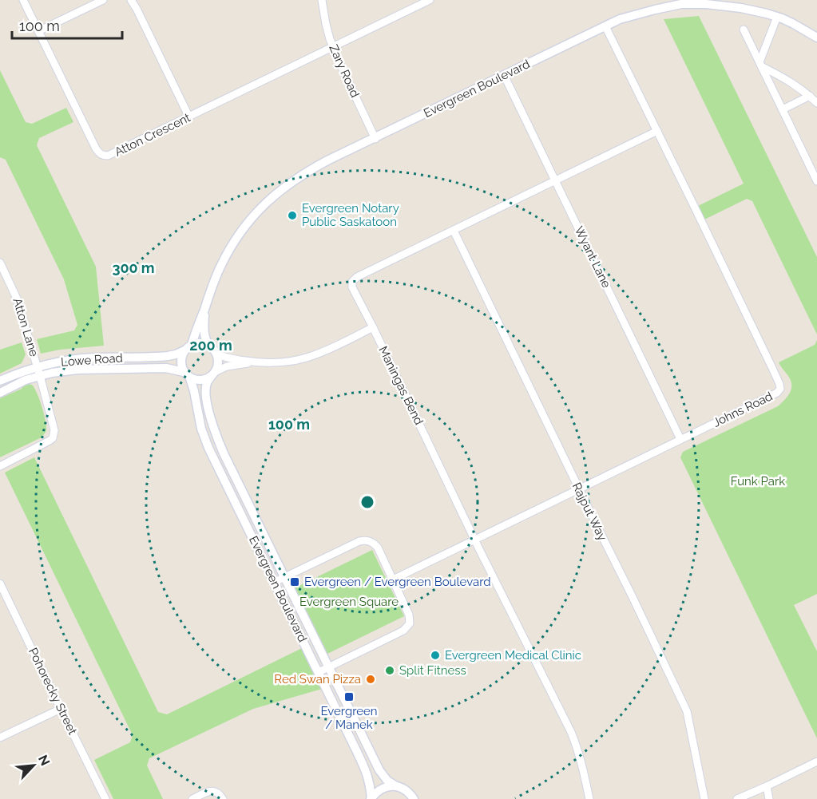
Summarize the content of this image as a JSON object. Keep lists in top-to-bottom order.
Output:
{
  "streets": {
    "street": [
      "Zary Road",
      "Evergreen Boulevard",
      "Atton Crescent",
      "Wyant Lane",
      "Atton Lane",
      "Lowe Road",
      "Maningas Bend",
      "Johns Road",
      "Rajput Way",
      "Pohorecky Street"
    ]
  },
  "crossings": [
    ["Zary Road", "Evergreen Boulevard"],
    ["Zary Road", "Atton Crescent"],
    ["Evergreen Boulevard", "Wyant Lane"],
    ["Evergreen Boulevard", "Lowe Road"],
    ["Evergreen Boulevard", "Johns Road"],
    ["Wyant Lane", "Maningas Bend"],
    ["Wyant Lane", "Johns Road"],
    ["Atton Lane", "Lowe Road"],
    ["Maningas Bend", "Johns Road"],
    ["Maningas Bend", "Rajput Way"],
    ["Johns Road", "Rajput Way"]
  ],
  "parks": ["Funk Park", "Evergreen Square"],
  "places": {
    "other": [
      "Evergreen Notary Public Saskatoon",
      "Evergreen Medical Clinic",
      "Split Fitness",
      "Red Swan Pizza"
    ],
    "transit": ["Evergreen / Evergreen Boulevard", "Evergreen / Manek"]
  },
  "scale_bar": "100 m",
  "north": "top right",
  "rings": ["300 m", "200 m", "100 m"]
}
